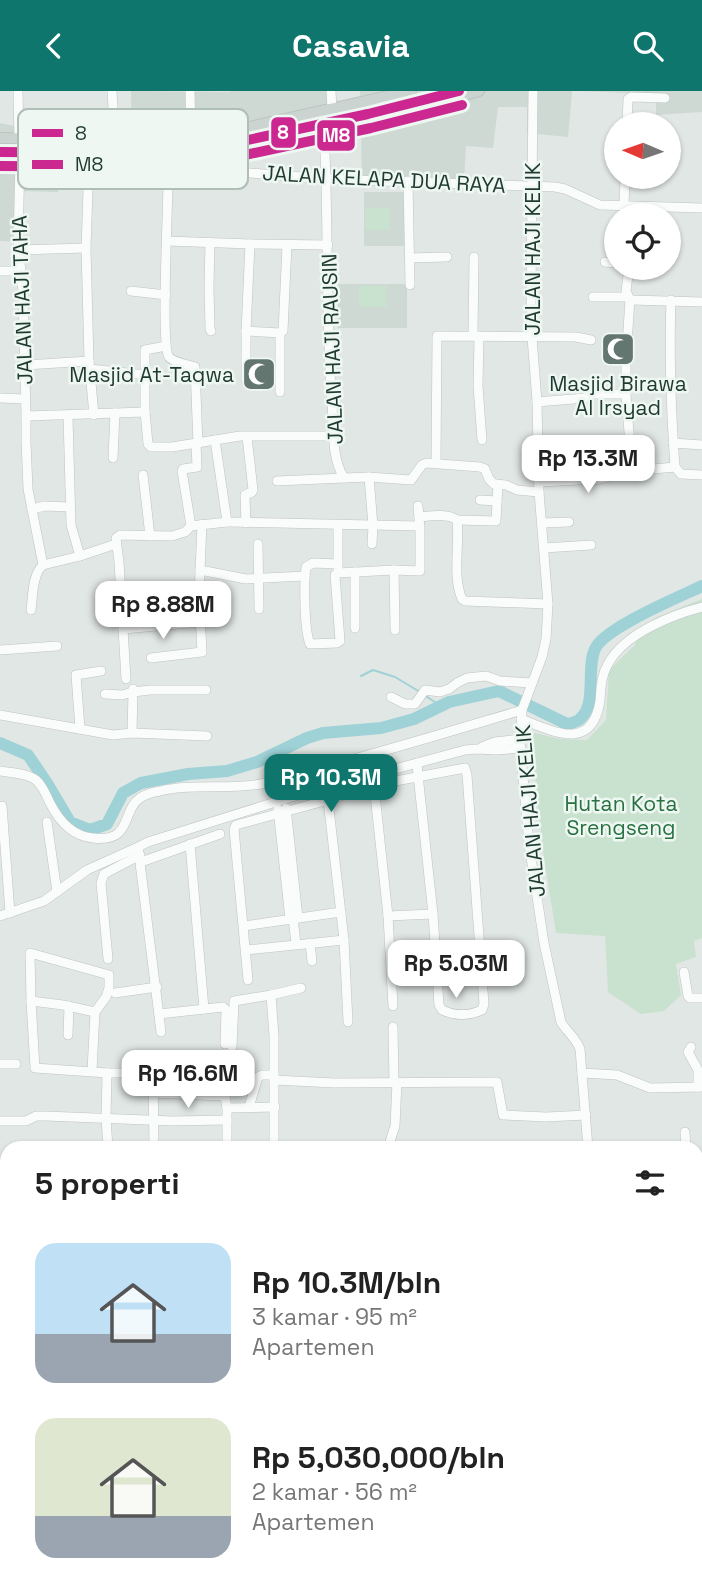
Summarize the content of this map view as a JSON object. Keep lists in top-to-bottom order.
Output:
{
  "streets": {
    "street": [
      "JALAN KELAPA DUA RAYA",
      "JALAN HAJI KELIK",
      "JALAN HAJI TAHA",
      "JALAN HAJI RAUSIN"
    ]
  },
  "crossings": [
    ["JALAN KELAPA DUA RAYA", "JALAN HAJI KELIK"],
    ["JALAN KELAPA DUA RAYA", "JALAN HAJI RAUSIN"]
  ],
  "parks": ["Hutan Kota Srengseng"],
  "places": {
    "mosque": ["Masjid Birawa Al Irsyad", "Masjid At-Taqwa"]
  },
  "lines": ["transit line 8", "transit line M8"],
  "legend": ["8", "M8"],
  "north": "left",
  "page": {
    "header": "Casavia",
    "price": [
      "Rp 13.3M",
      "Rp 8.88M",
      "Rp 10.3M",
      "Rp 5.03M",
      "Rp 16.6M"
    ],
    "heading": "5 properti",
    "list": [
      {
        "name": "Rp 10.3M/bln",
        "note": "3 kamar · 95 m² · Apartemen"
      },
      {
        "name": "Rp 5,030,000/bln",
        "note": "2 kamar · 56 m² · Apartemen"
      }
    ]
  }
}
